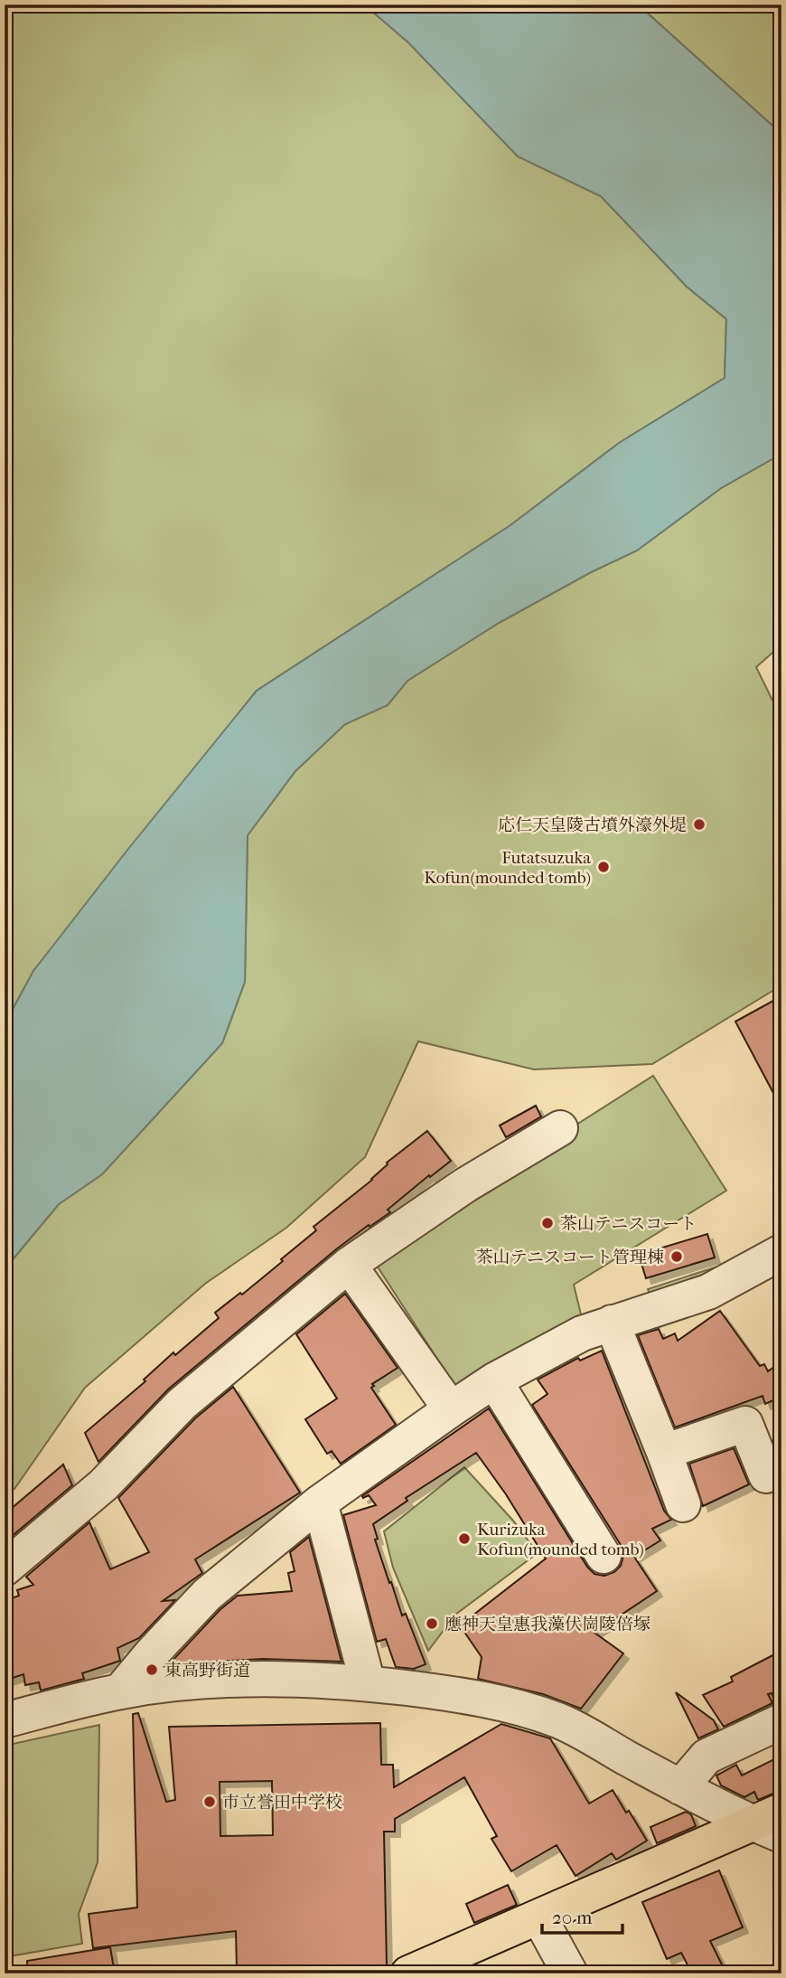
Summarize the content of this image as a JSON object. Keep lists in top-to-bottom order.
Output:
{
  "places": [
    "応仁天皇陵古墳外濠外堤",
    "Futatsuzuka Kofun(mounded tomb)",
    "茶山テニスコート",
    "茶山テニスコート管理棟",
    "Kurizuka Kofun(mounded tomb)",
    "應神天皇惠我藻伏崗陵倍塚",
    "東高野街道",
    "市立誉田中学校"
  ],
  "scale_bar": "20 m"
}
